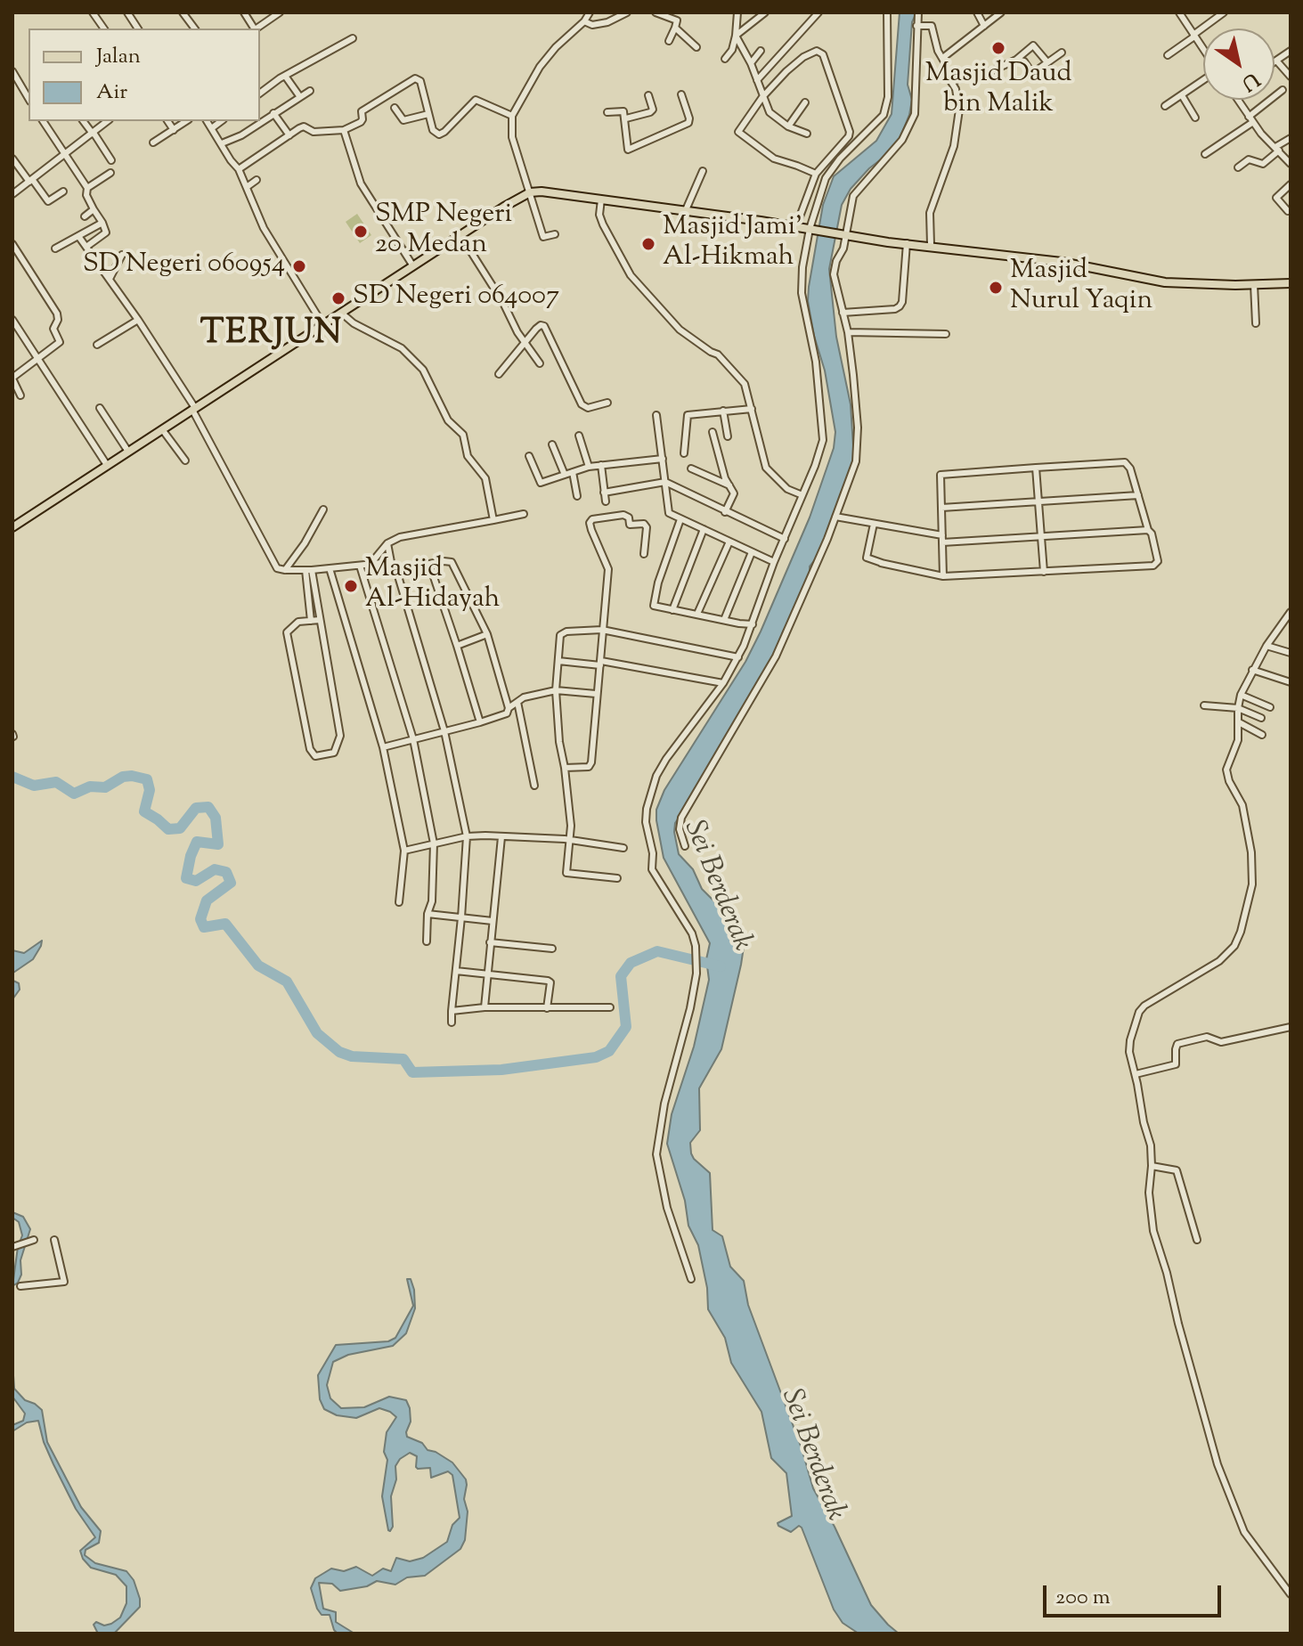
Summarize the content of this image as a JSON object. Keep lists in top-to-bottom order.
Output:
{
  "districts": ["TERJUN"],
  "water": ["Sei Berderak"],
  "places": [
    "Masjid Daud bin Malik",
    "SMP Negeri 20 Medan",
    "Masjid Jami' Al-Hikmah",
    "SD Negeri 060954",
    "Masjid Nurul Yaqin",
    "SD Negeri 064007",
    "Masjid Al-Hidayah"
  ],
  "legend": ["Jalan", "Air"],
  "scale_bar": "200 m",
  "north": "bottom right"
}
